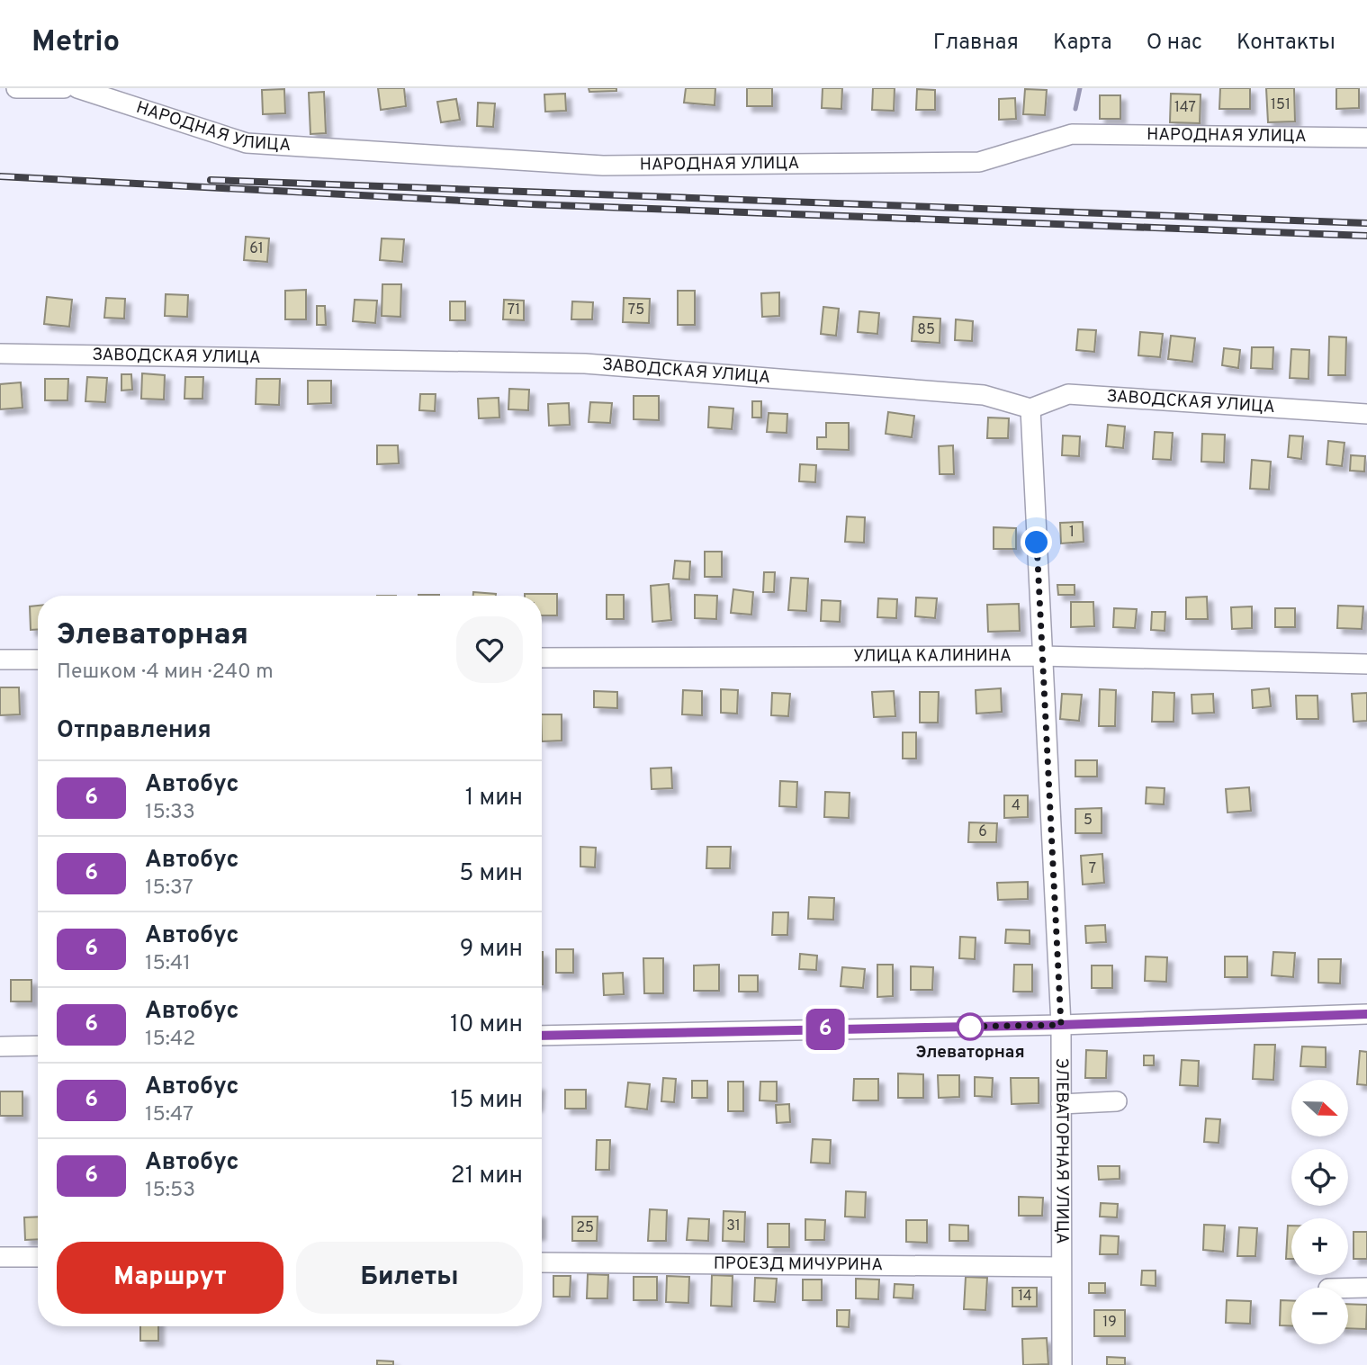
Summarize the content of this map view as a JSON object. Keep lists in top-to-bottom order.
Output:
{
  "streets": {
    "street": [
      "НАРОДНАЯ УЛИЦА",
      "ЗАВОДСКАЯ УЛИЦА",
      "УЛИЦА КАЛИНИНА",
      "ЭЛЕВАТОРНАЯ УЛИЦА",
      "ПРОЕЗД МИЧУРИНА"
    ]
  },
  "crossings": [
    ["ЗАВОДСКАЯ УЛИЦА", "ЭЛЕВАТОРНАЯ УЛИЦА"],
    ["УЛИЦА КАЛИНИНА", "ЭЛЕВАТОРНАЯ УЛИЦА"],
    ["ЭЛЕВАТОРНАЯ УЛИЦА", "ПРОЕЗД МИЧУРИНА"]
  ],
  "places": ["Элеваторная"],
  "lines": ["bus line 6"],
  "house_numbers": [
    "151",
    "147",
    "61",
    "71",
    "75",
    "85",
    "1",
    "4",
    "5",
    "6",
    "7",
    "31",
    "25",
    "14",
    "19"
  ],
  "north": "right",
  "page": {
    "header": "Metrio",
    "nav": [
      "Главная",
      "Карта",
      "О нас",
      "Контакты"
    ],
    "on_map": "6",
    "heading": [
      ["Элеваторная", "Пешком · 4 мин · 240 m"],
      "Отправления"
    ],
    "list": [
      {
        "mark": "6",
        "name": "Автобус",
        "note": "15:33",
        "value": "1 мин"
      },
      {
        "mark": "6",
        "name": "Автобус",
        "note": "15:37",
        "value": "5 мин"
      },
      {
        "mark": "6",
        "name": "Автобус",
        "note": "15:41",
        "value": "9 мин"
      },
      {
        "mark": "6",
        "name": "Автобус",
        "note": "15:42",
        "value": "10 мин"
      },
      {
        "mark": "6",
        "name": "Автобус",
        "note": "15:47",
        "value": "15 мин"
      },
      {
        "mark": "6",
        "name": "Автобус",
        "note": "15:53",
        "value": "21 мин"
      }
    ],
    "map_buttons": ["+", "−"],
    "buttons": ["Маршрут", "Билеты"]
  }
}
